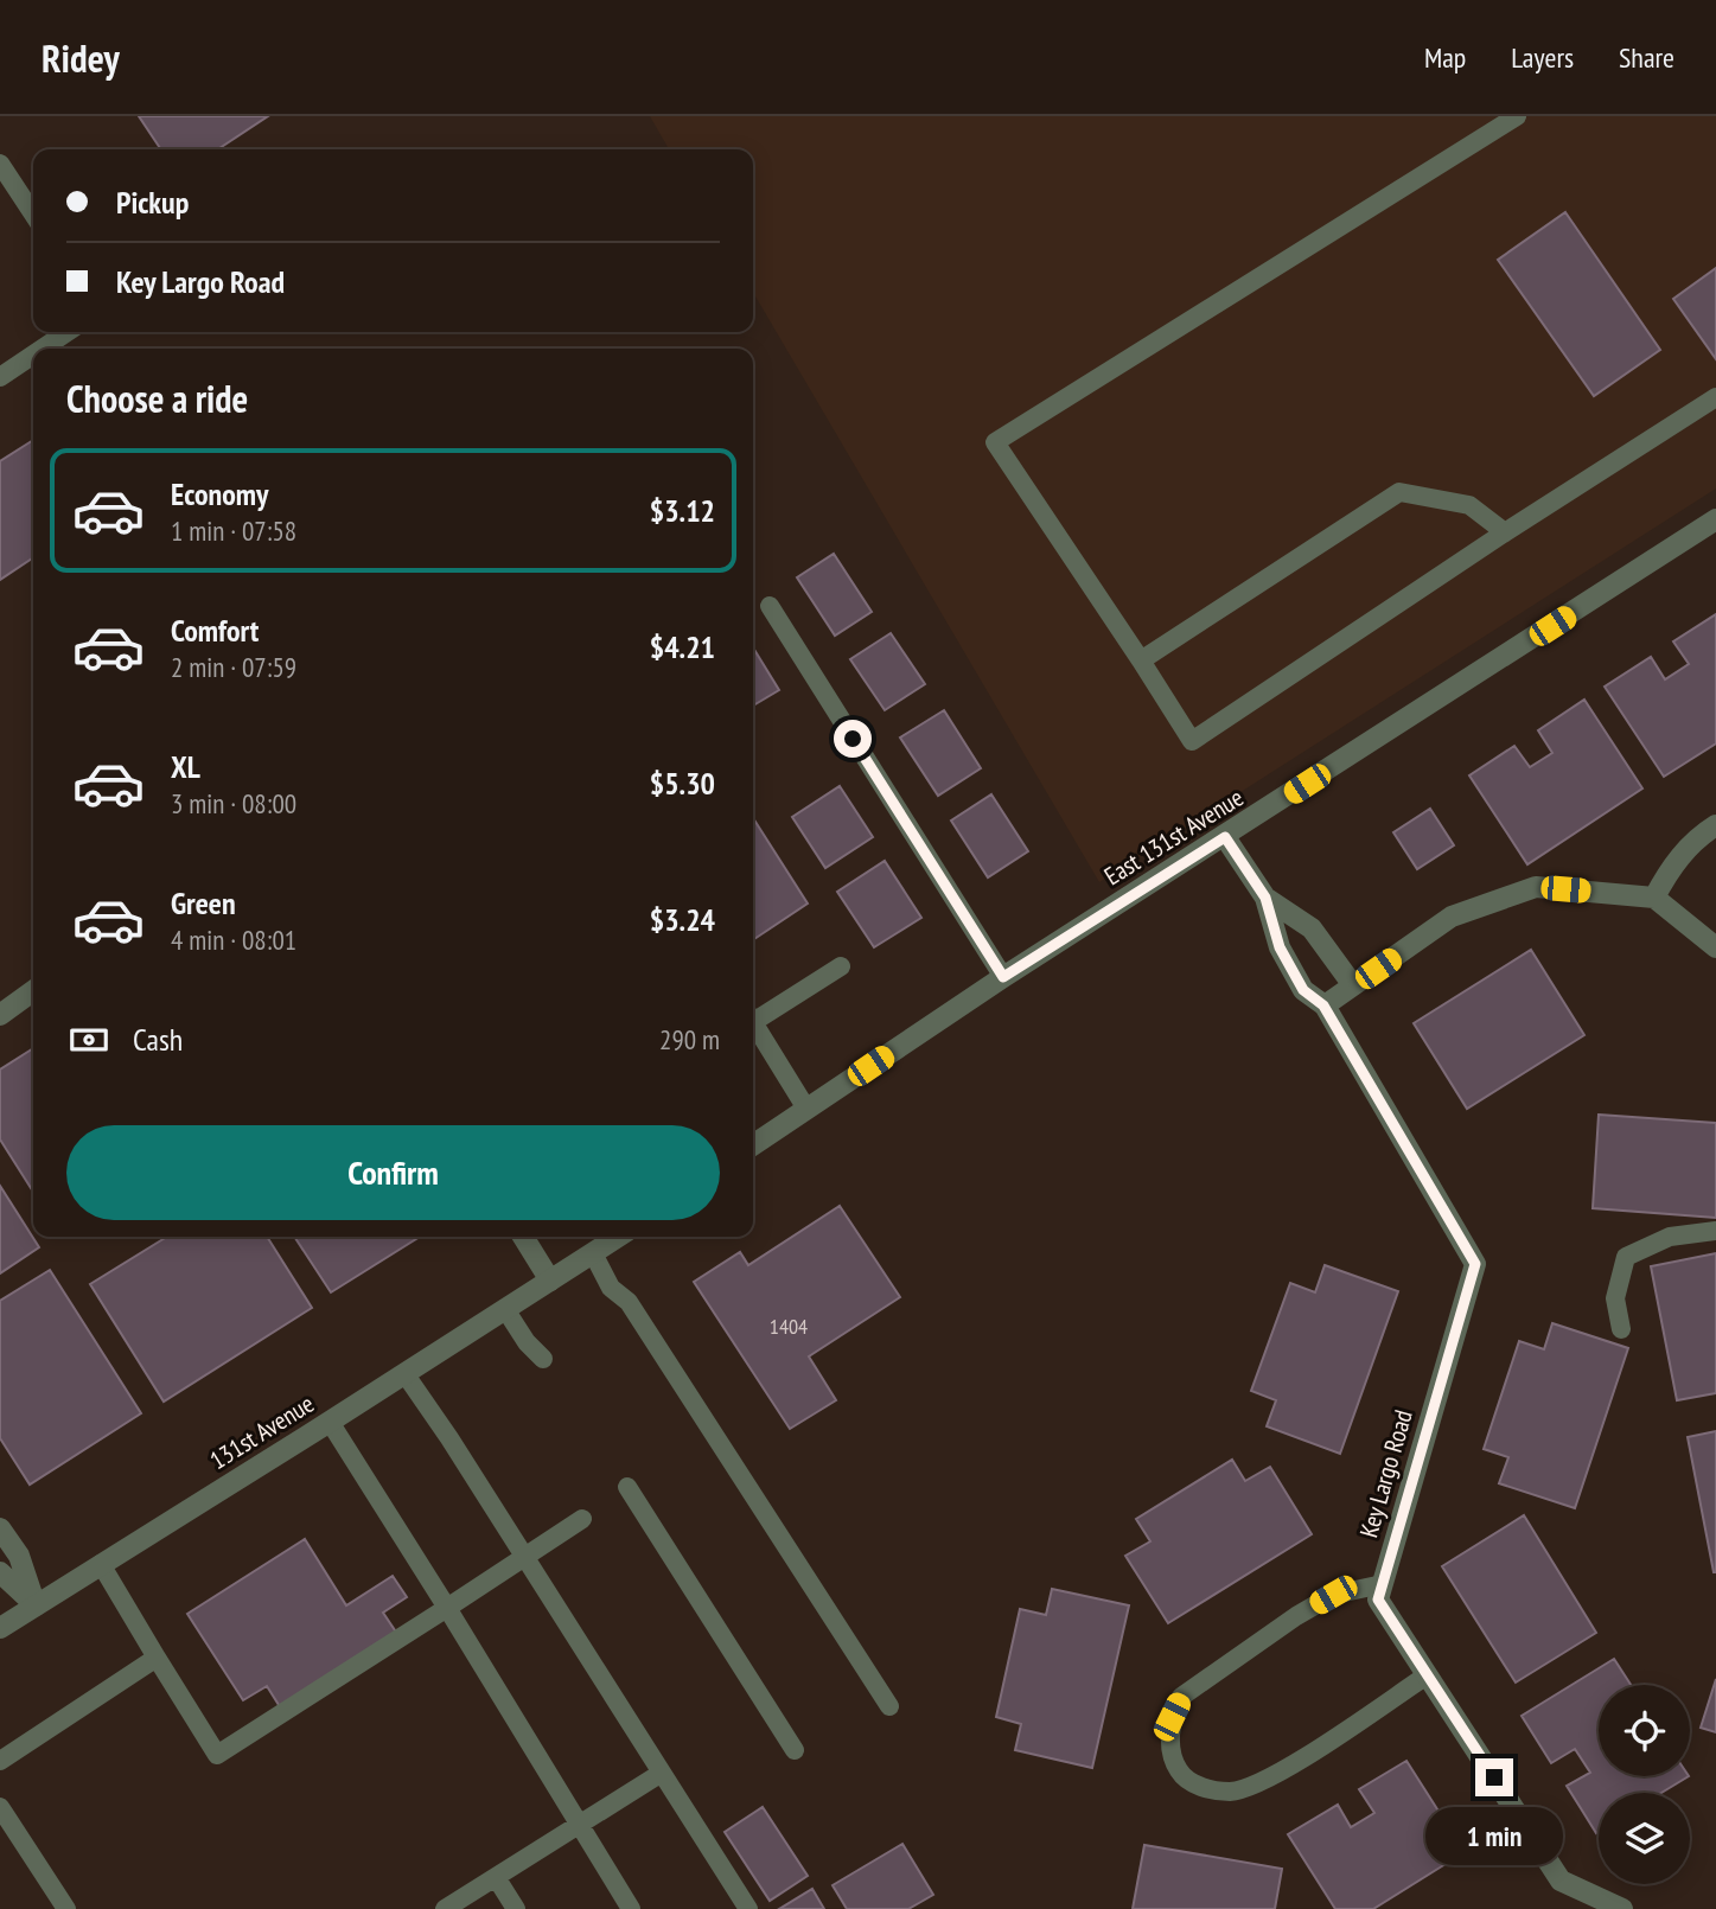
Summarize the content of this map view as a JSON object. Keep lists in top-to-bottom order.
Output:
{
  "streets": {
    "street": ["East 131st Avenue", "131st Avenue", "Key Largo Road"]
  },
  "crossings": [
    ["East 131st Avenue", "Key Largo Road"]
  ],
  "house_numbers": ["1404"],
  "page": {
    "header": "Ridey",
    "nav": ["Map", "Layers", "Share"],
    "banner": ["Pickup", "Key Largo Road"],
    "heading": "Choose a ride",
    "list": [
      {
        "name": "Economy",
        "note": "1 min · 07:58",
        "value": "$3.12"
      },
      {
        "name": "Comfort",
        "note": "2 min · 07:59",
        "value": "$4.21"
      },
      {
        "name": "XL",
        "note": "3 min · 08:00",
        "value": "$5.30"
      },
      {
        "name": "Green",
        "note": "4 min · 08:01",
        "value": "$3.24"
      }
    ],
    "pay": ["Cash", "290 m"],
    "buttons": "Confirm",
    "bubble": "1 min"
  }
}
